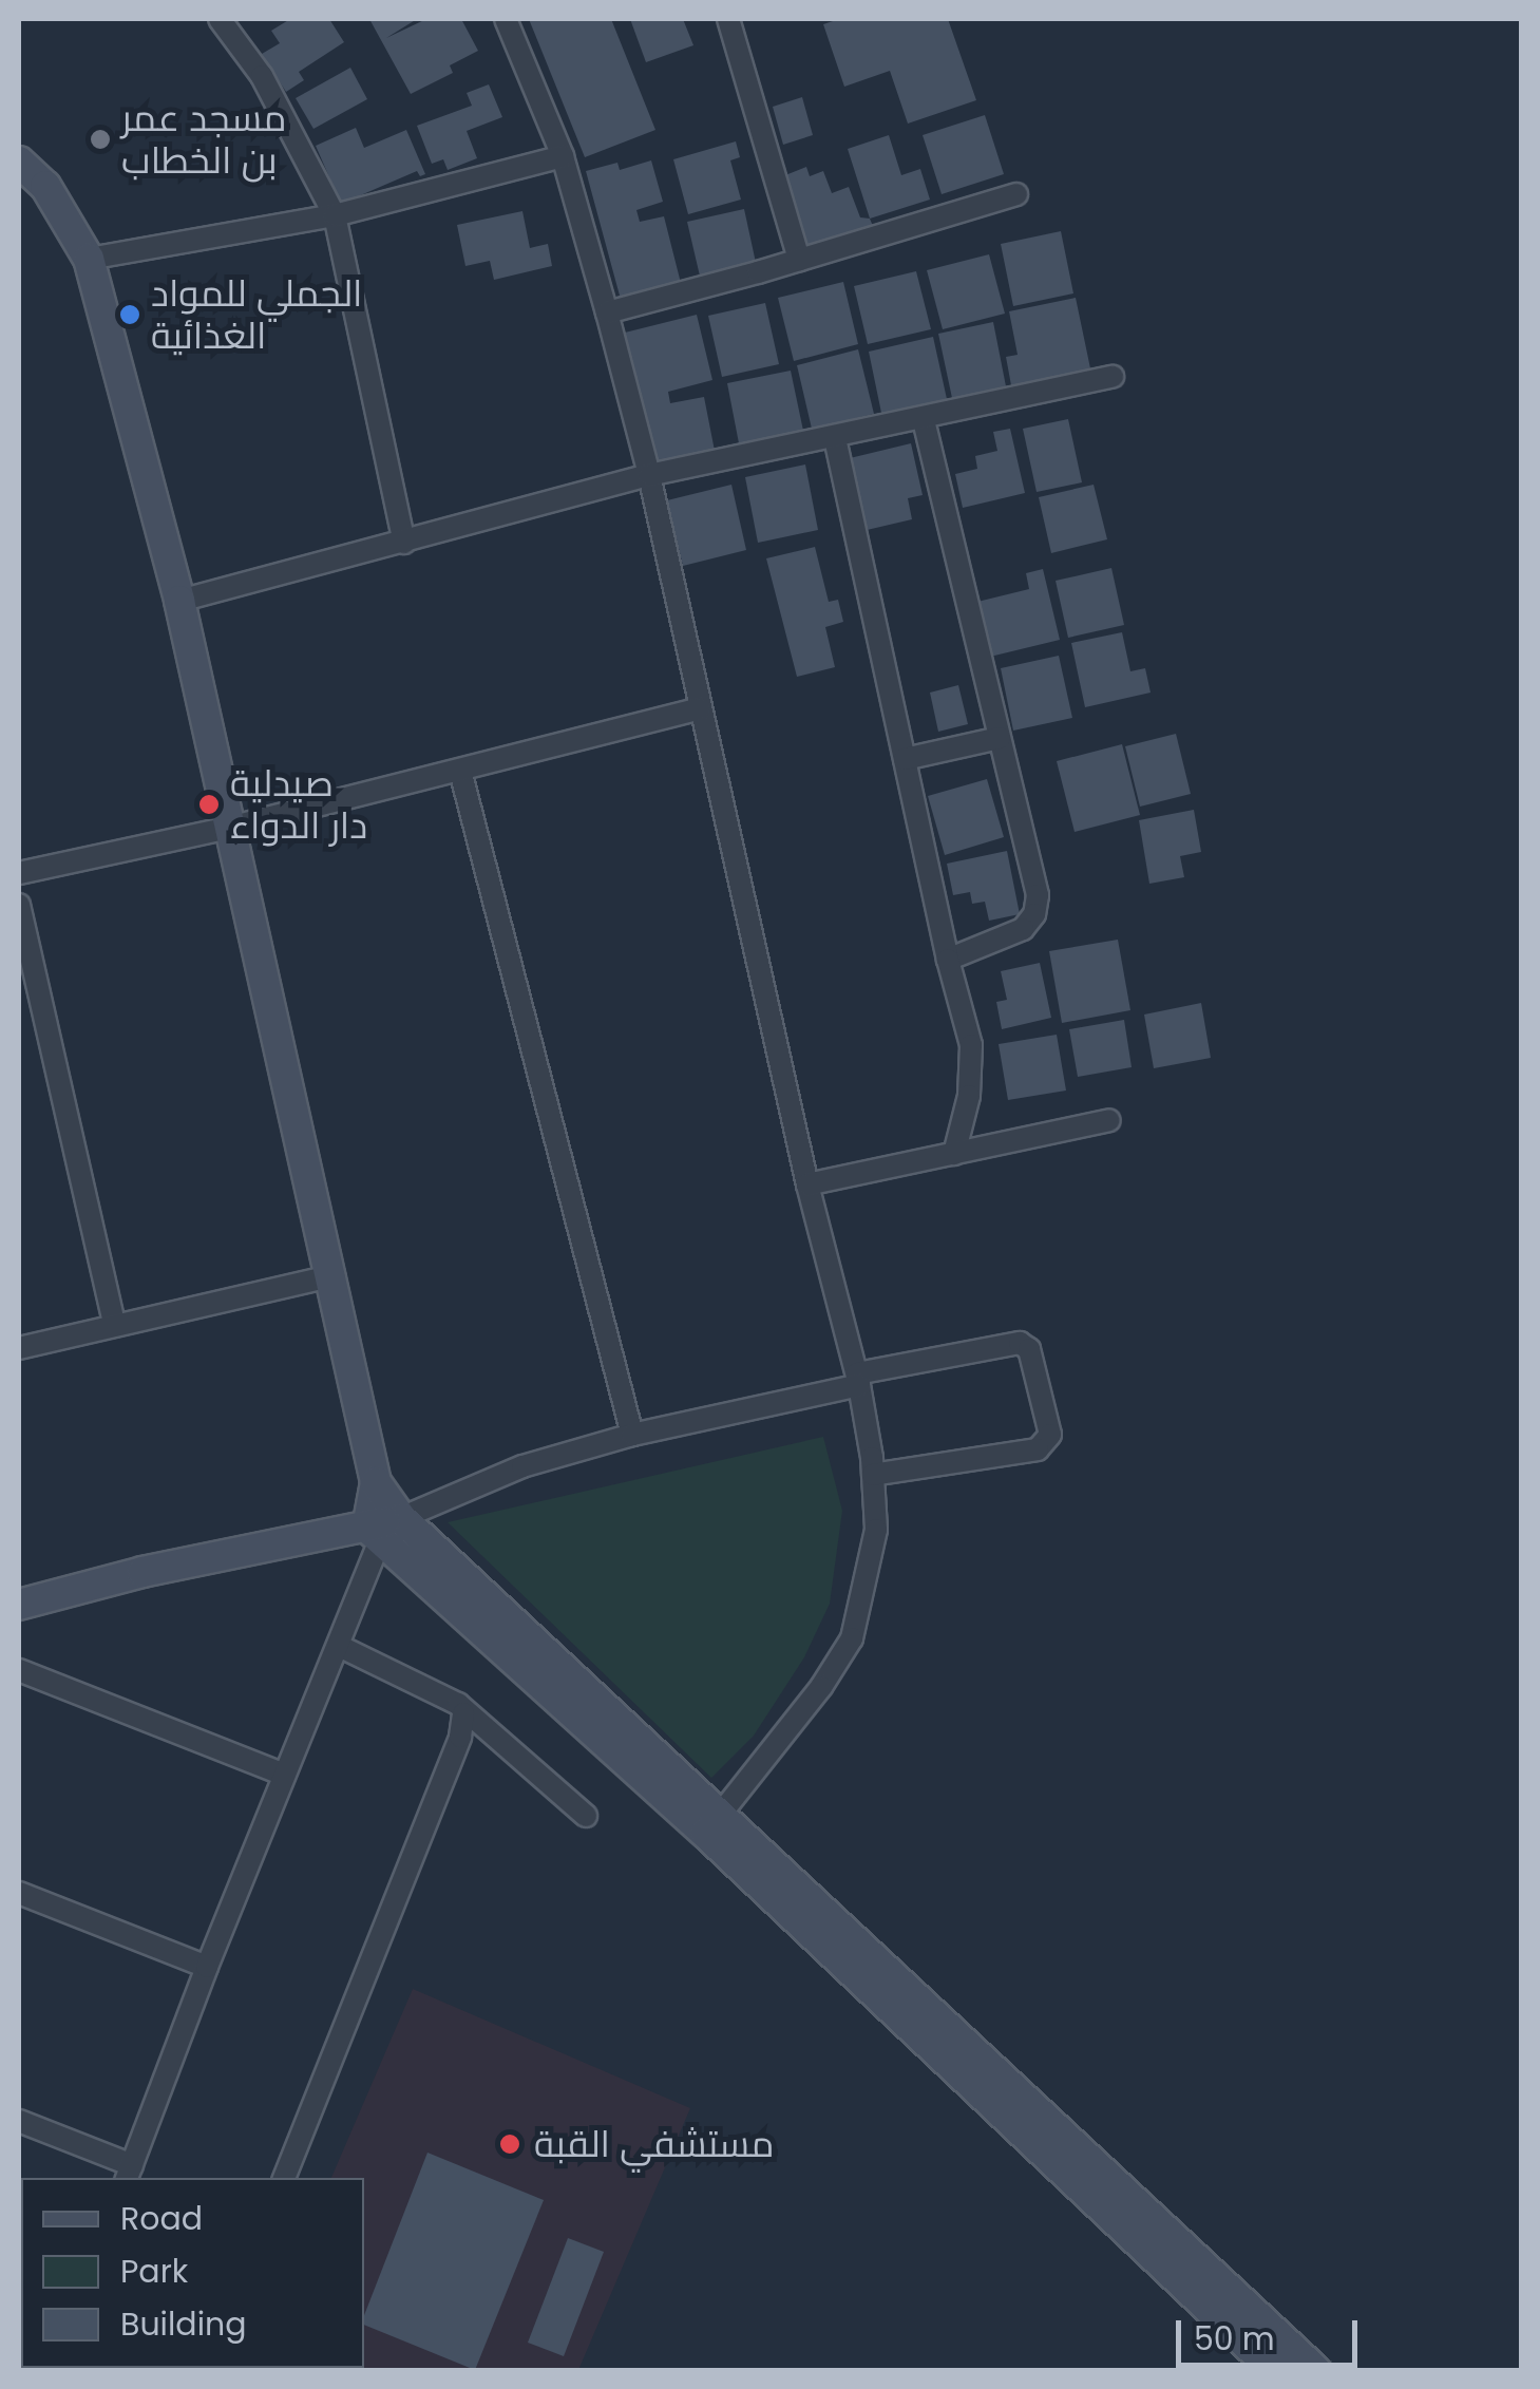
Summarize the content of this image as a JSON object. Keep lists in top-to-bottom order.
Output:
{
  "places": [
    "مسجد عمر بن الخطاب",
    "الجملي للمواد الغذائية",
    "صيدلية دار الدواء",
    "مستشفي القبة"
  ],
  "legend": ["Road", "Park", "Building"],
  "scale_bar": "50 m"
}
